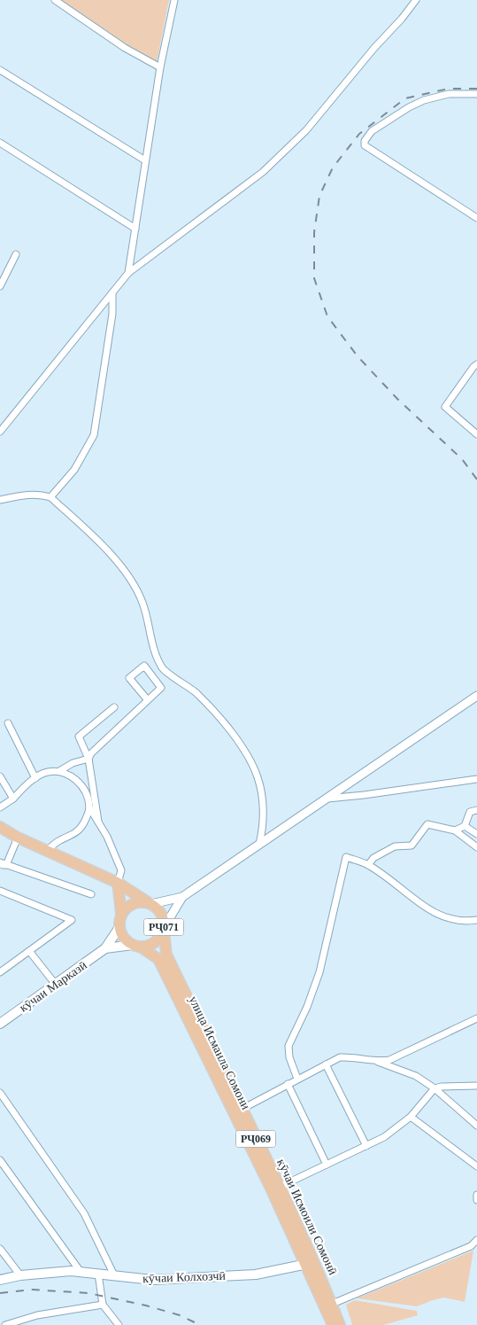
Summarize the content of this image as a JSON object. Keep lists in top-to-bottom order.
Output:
{
  "streets": {
    "main road": [
      "РҶ071",
      "кӯчаи Марказӣ",
      "улица Исмаила Сомони",
      "РҶ069",
      "кӯчаи Исмоили Сомонӣ",
      "кӯчаи Колхозчӣ"
    ]
  },
  "crossings": [
    ["РҶ071", "улица Исмаила Сомони"],
    ["РҶ071", "кӯчаи Исмоили Сомонӣ"],
    ["улица Исмаила Сомони", "кӯчаи Исмоили Сомонӣ"],
    ["РҶ069", "кӯчаи Исмоили Сомонӣ"],
    ["кӯчаи Исмоили Сомонӣ", "кӯчаи Колхозчӣ"]
  ]
}
